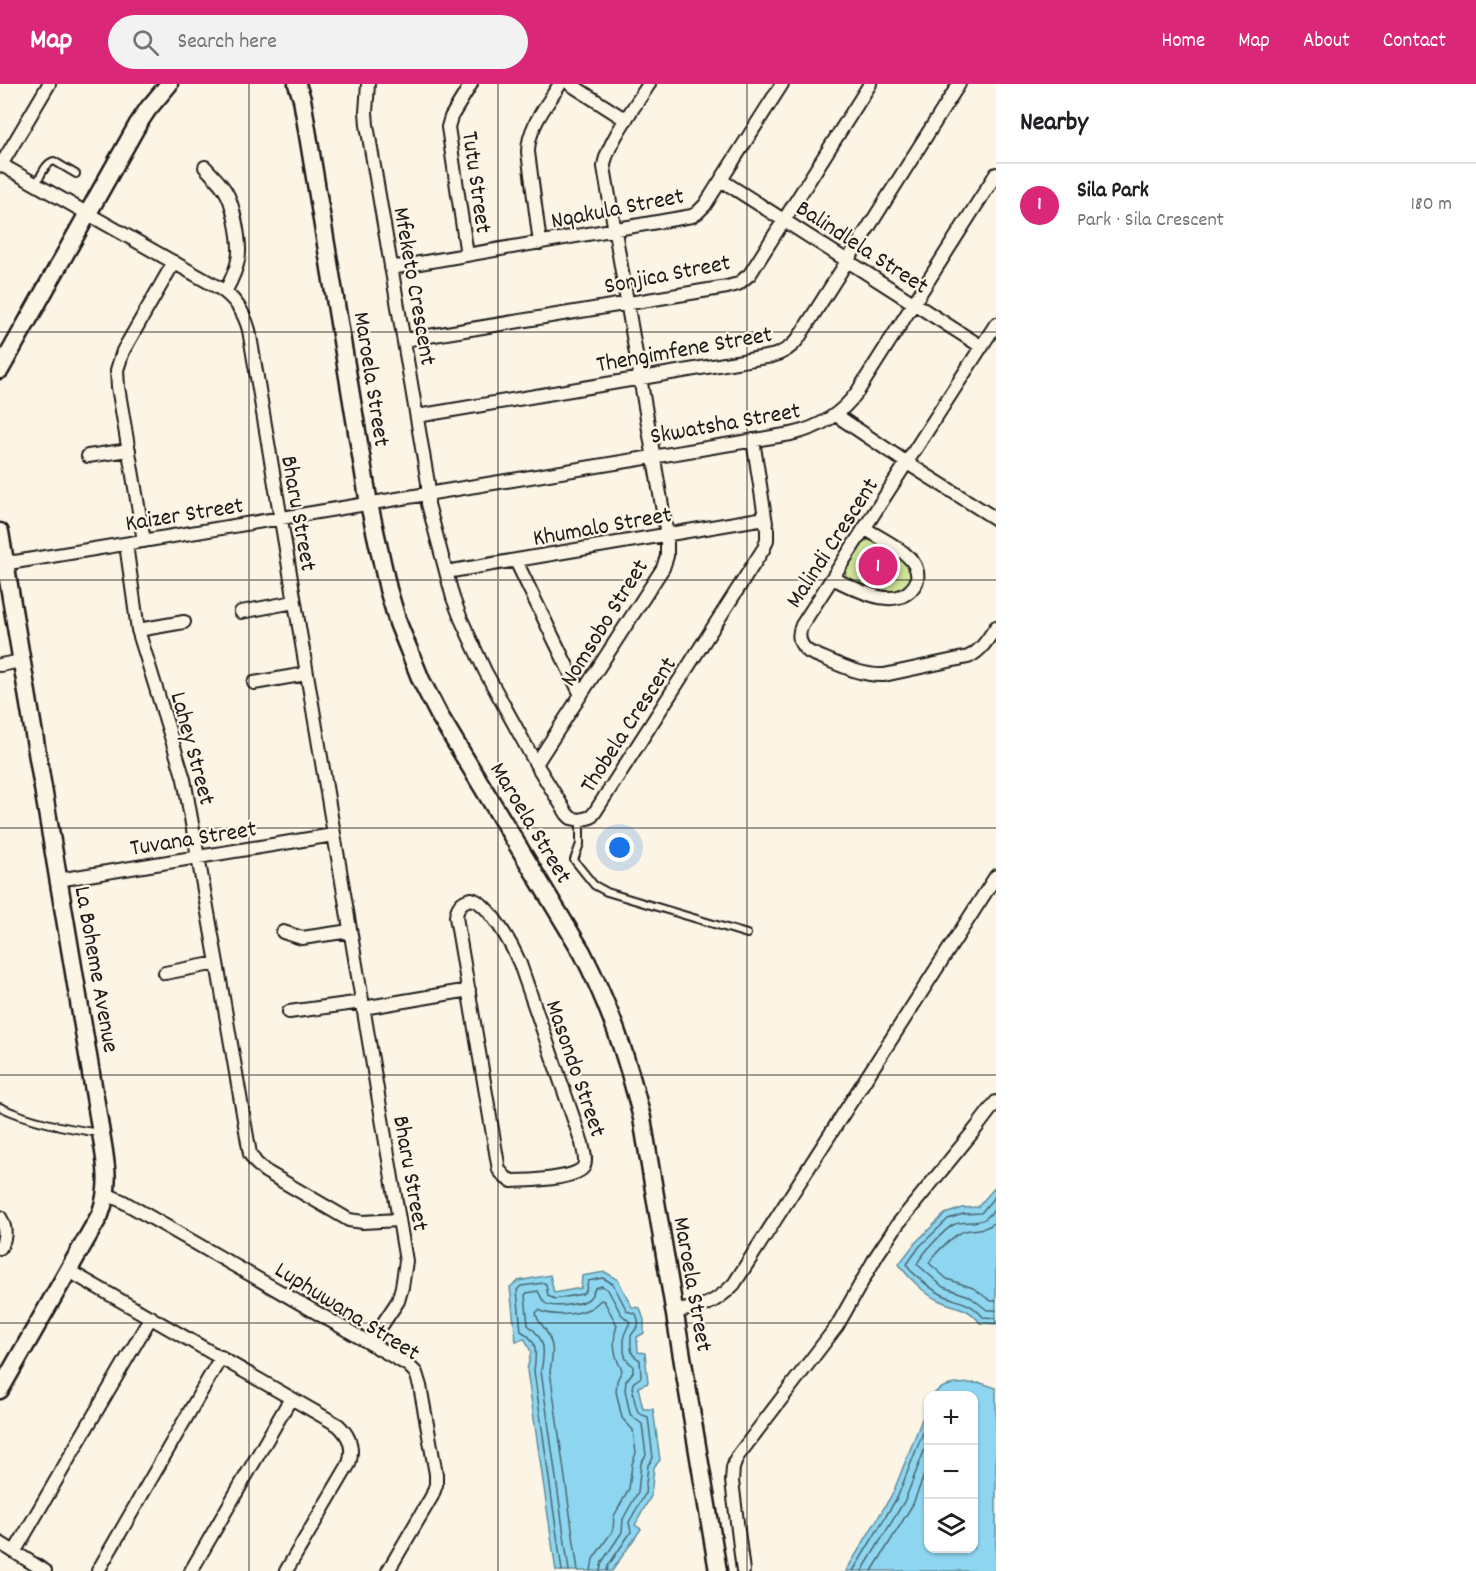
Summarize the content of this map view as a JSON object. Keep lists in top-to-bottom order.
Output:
{
  "streets": {
    "street": [
      "Tutu Street",
      "Nqakula Street",
      "Balindlela Street",
      "Sonjica Street",
      "Mfeketo Crescent",
      "Thengimfene Street",
      "Maroela Street",
      "Skwatsha Street",
      "Kaizer Street",
      "Bharu Street",
      "Khumalo Street",
      "Malindi Crescent",
      "Nomsobo Street",
      "Thobela Crescent",
      "Lahey Street",
      "Tuvana Street",
      "La Boheme Avenue",
      "Masondo Street",
      "Luphuwana Street"
    ]
  },
  "crossings": [
    ["Tutu Street", "Nqakula Street"],
    ["Nqakula Street", "Balindlela Street"],
    ["Nqakula Street", "Mfeketo Crescent"],
    ["Nqakula Street", "Nomsobo Street"],
    ["Balindlela Street", "Sonjica Street"],
    ["Balindlela Street", "Thengimfene Street"],
    ["Balindlela Street", "Skwatsha Street"],
    ["Balindlela Street", "Malindi Crescent"],
    ["Sonjica Street", "Mfeketo Crescent"],
    ["Sonjica Street", "Nomsobo Street"],
    ["Mfeketo Crescent", "Thengimfene Street"],
    ["Mfeketo Crescent", "Skwatsha Street"],
    ["Mfeketo Crescent", "Thobela Crescent"],
    ["Thengimfene Street", "Nomsobo Street"],
    ["Maroela Street", "Skwatsha Street"],
    ["Maroela Street", "Kaizer Street"],
    ["Skwatsha Street", "Kaizer Street"],
    ["Skwatsha Street", "Nomsobo Street"],
    ["Skwatsha Street", "Thobela Crescent"],
    ["Kaizer Street", "Bharu Street"],
    ["Kaizer Street", "Lahey Street"],
    ["Kaizer Street", "La Boheme Avenue"],
    ["Bharu Street", "Lahey Street"],
    ["Bharu Street", "Tuvana Street"],
    ["Bharu Street", "Luphuwana Street"],
    ["Khumalo Street", "Nomsobo Street"],
    ["Khumalo Street", "Thobela Crescent"],
    ["Nomsobo Street", "Thobela Crescent"],
    ["Lahey Street", "Tuvana Street"],
    ["Tuvana Street", "La Boheme Avenue"],
    ["La Boheme Avenue", "Luphuwana Street"]
  ],
  "page": {
    "header": "Map",
    "search": "Search here",
    "nav": [
      "Home",
      "Map",
      "About",
      "Contact"
    ],
    "heading": "Nearby",
    "list": [
      {
        "mark": "1",
        "name": "Sila Park",
        "note": "Park · Sila Crescent",
        "value": "180 m"
      }
    ],
    "pins": "1",
    "map_buttons": ["+", "−"]
  }
}
